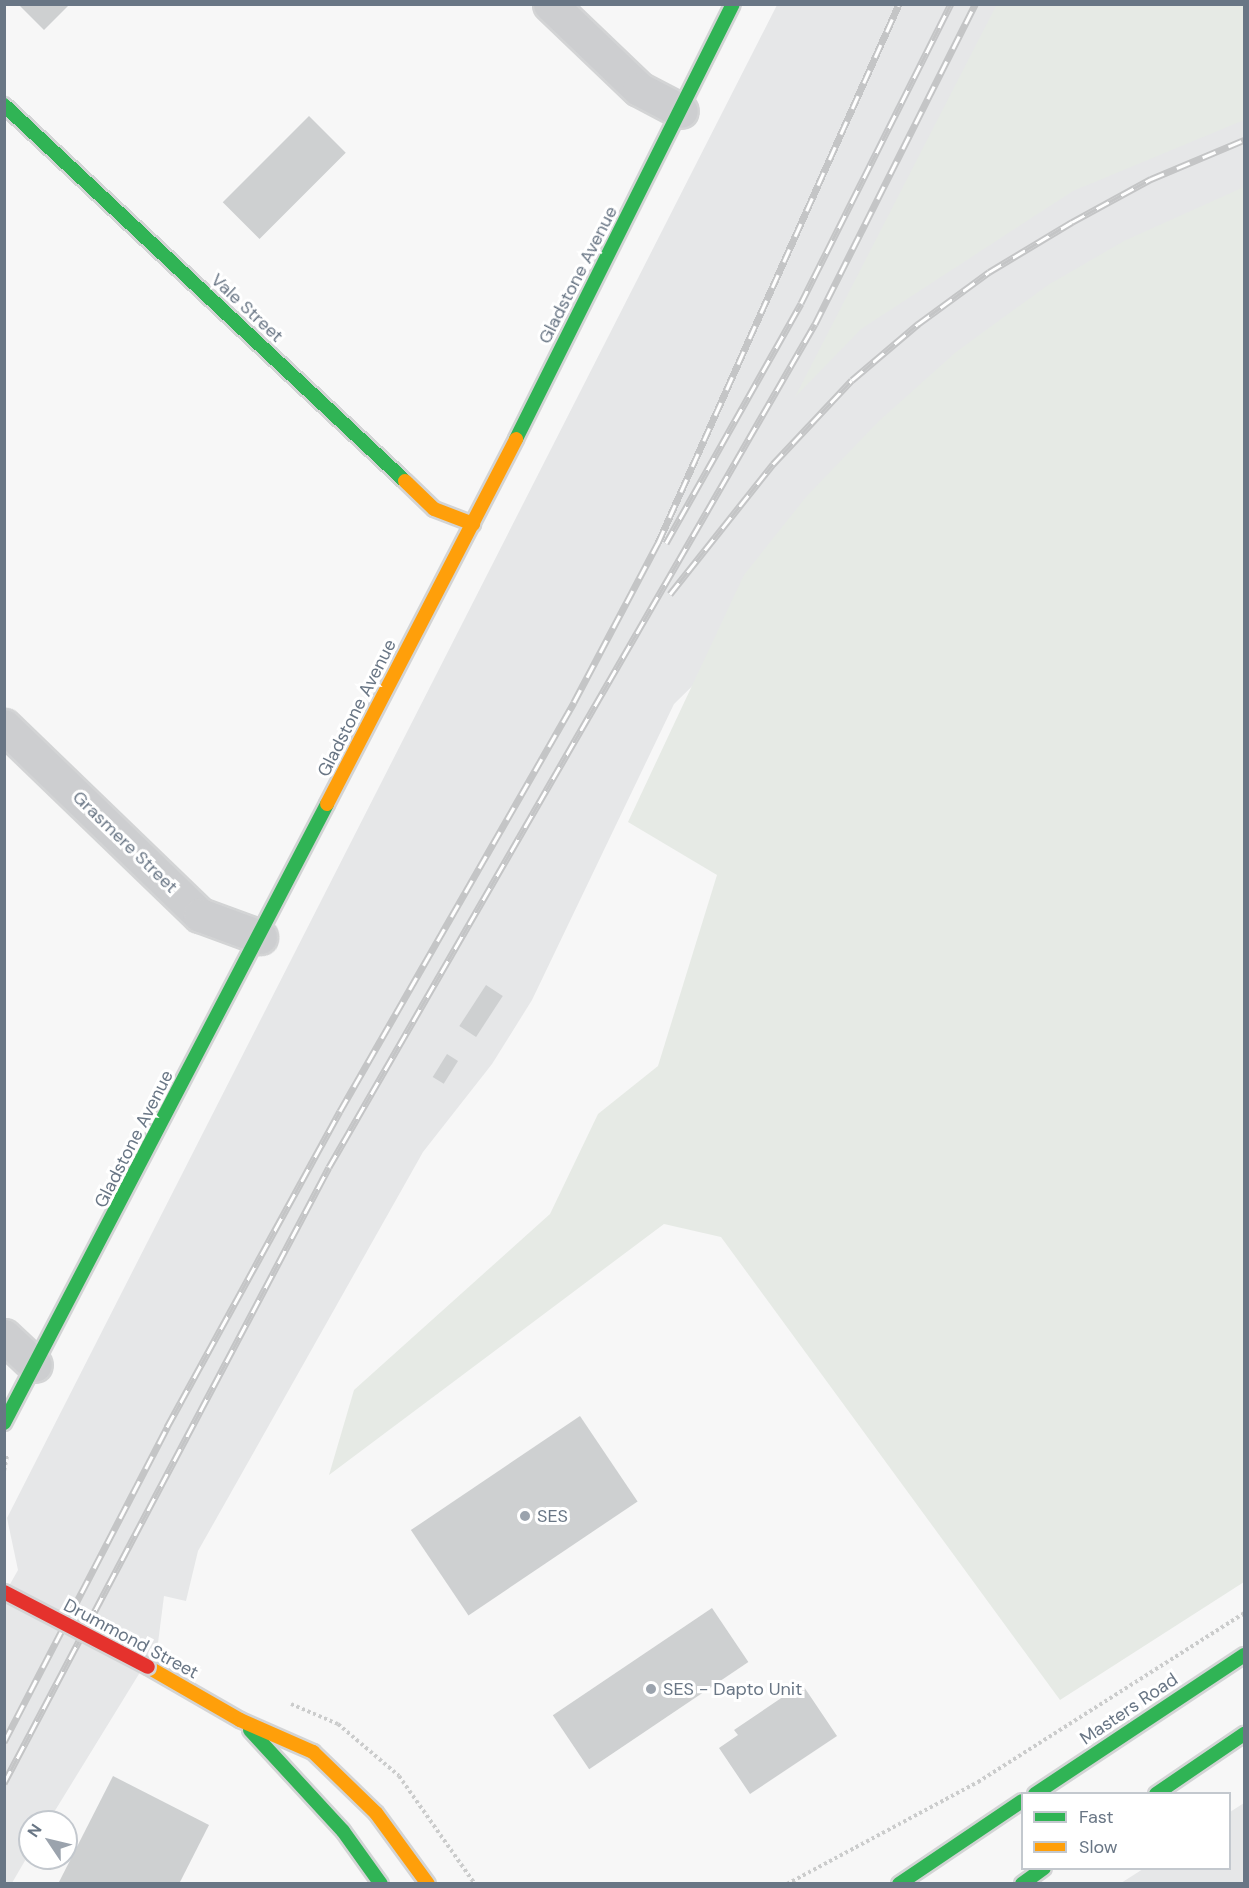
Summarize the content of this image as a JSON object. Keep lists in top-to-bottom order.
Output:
{
  "streets": {
    "main road": [
      "Gladstone Avenue",
      "Vale Street",
      "Drummond Street",
      "Masters Road"
    ],
    "street": ["Grasmere Street"]
  },
  "crossings": [
    ["Gladstone Avenue", "Vale Street"],
    ["Gladstone Avenue", "Grasmere Street"]
  ],
  "places": ["SES", "SES - Dapto Unit"],
  "legend": ["Fast", "Slow"],
  "north": "top left"
}
